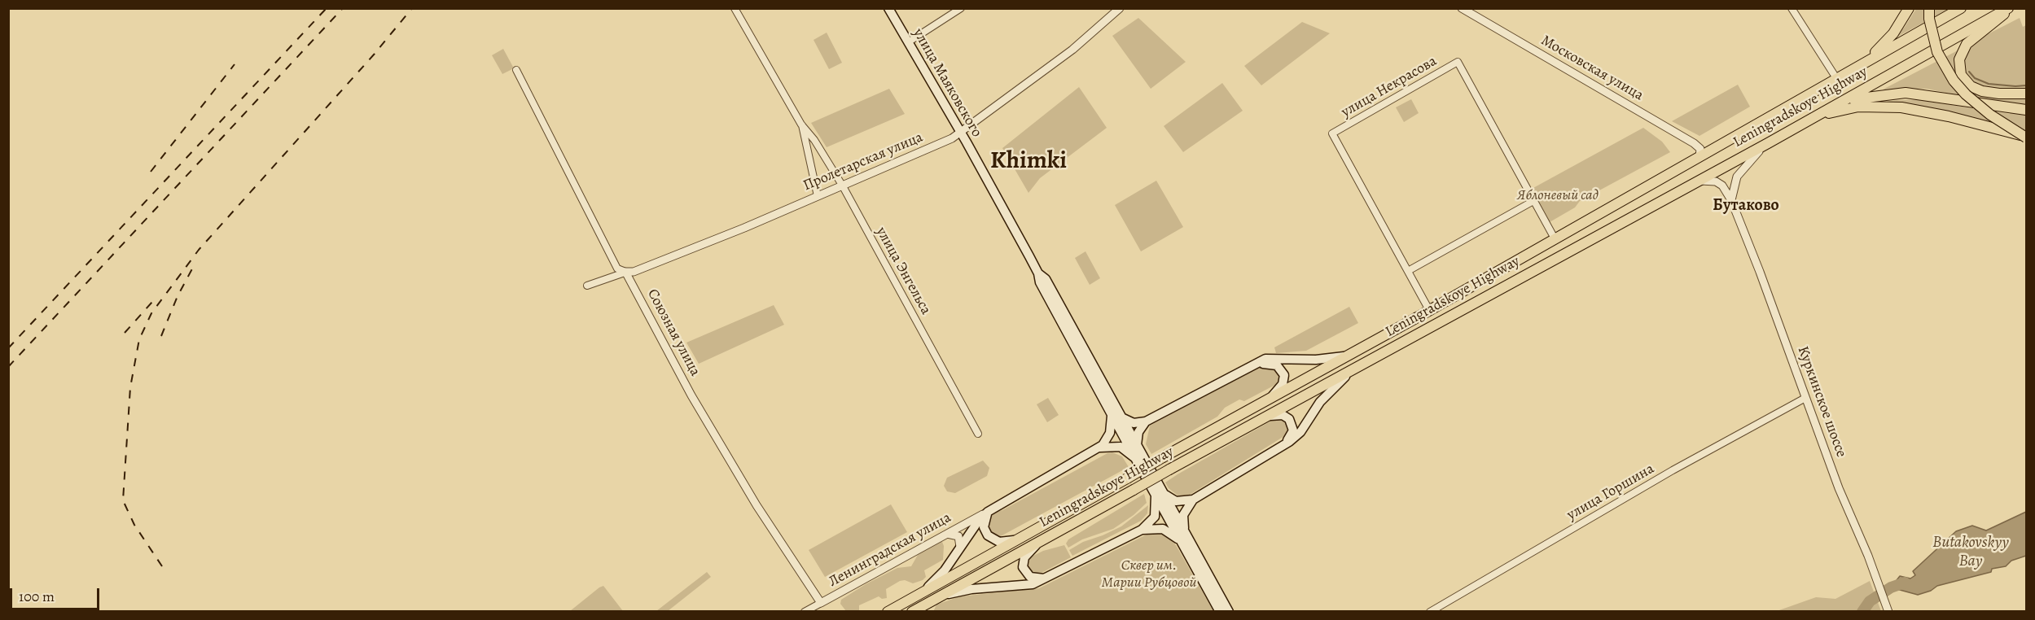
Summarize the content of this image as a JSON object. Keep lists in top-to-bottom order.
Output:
{
  "streets": {
    "main road": ["улица Маяковского", "Leningradskoye Highway"],
    "street": [
      "Московская улица",
      "улица Некрасова",
      "Пролетарская улица",
      "улица Энгельса",
      "Союзная улица",
      "Куркинское шоссе",
      "улица Горшина",
      "Ленинградская улица"
    ]
  },
  "crossings": [
    ["Московская улица", "Leningradskoye Highway"],
    ["улица Маяковского", "Пролетарская улица"],
    ["улица Некрасова", "Leningradskoye Highway"],
    ["Leningradskoye Highway", "Куркинское шоссе"],
    ["Пролетарская улица", "улица Энгельса"],
    ["Пролетарская улица", "Союзная улица"],
    ["Союзная улица", "Ленинградская улица"],
    ["Куркинское шоссе", "улица Горшина"]
  ],
  "districts": ["Khimki", "Бутаково"],
  "water": ["Butakovskyy Bay"],
  "parks": ["Яблоневый сад", "Сквер им. Марии Рубцовой"],
  "scale_bar": "100 m"
}
